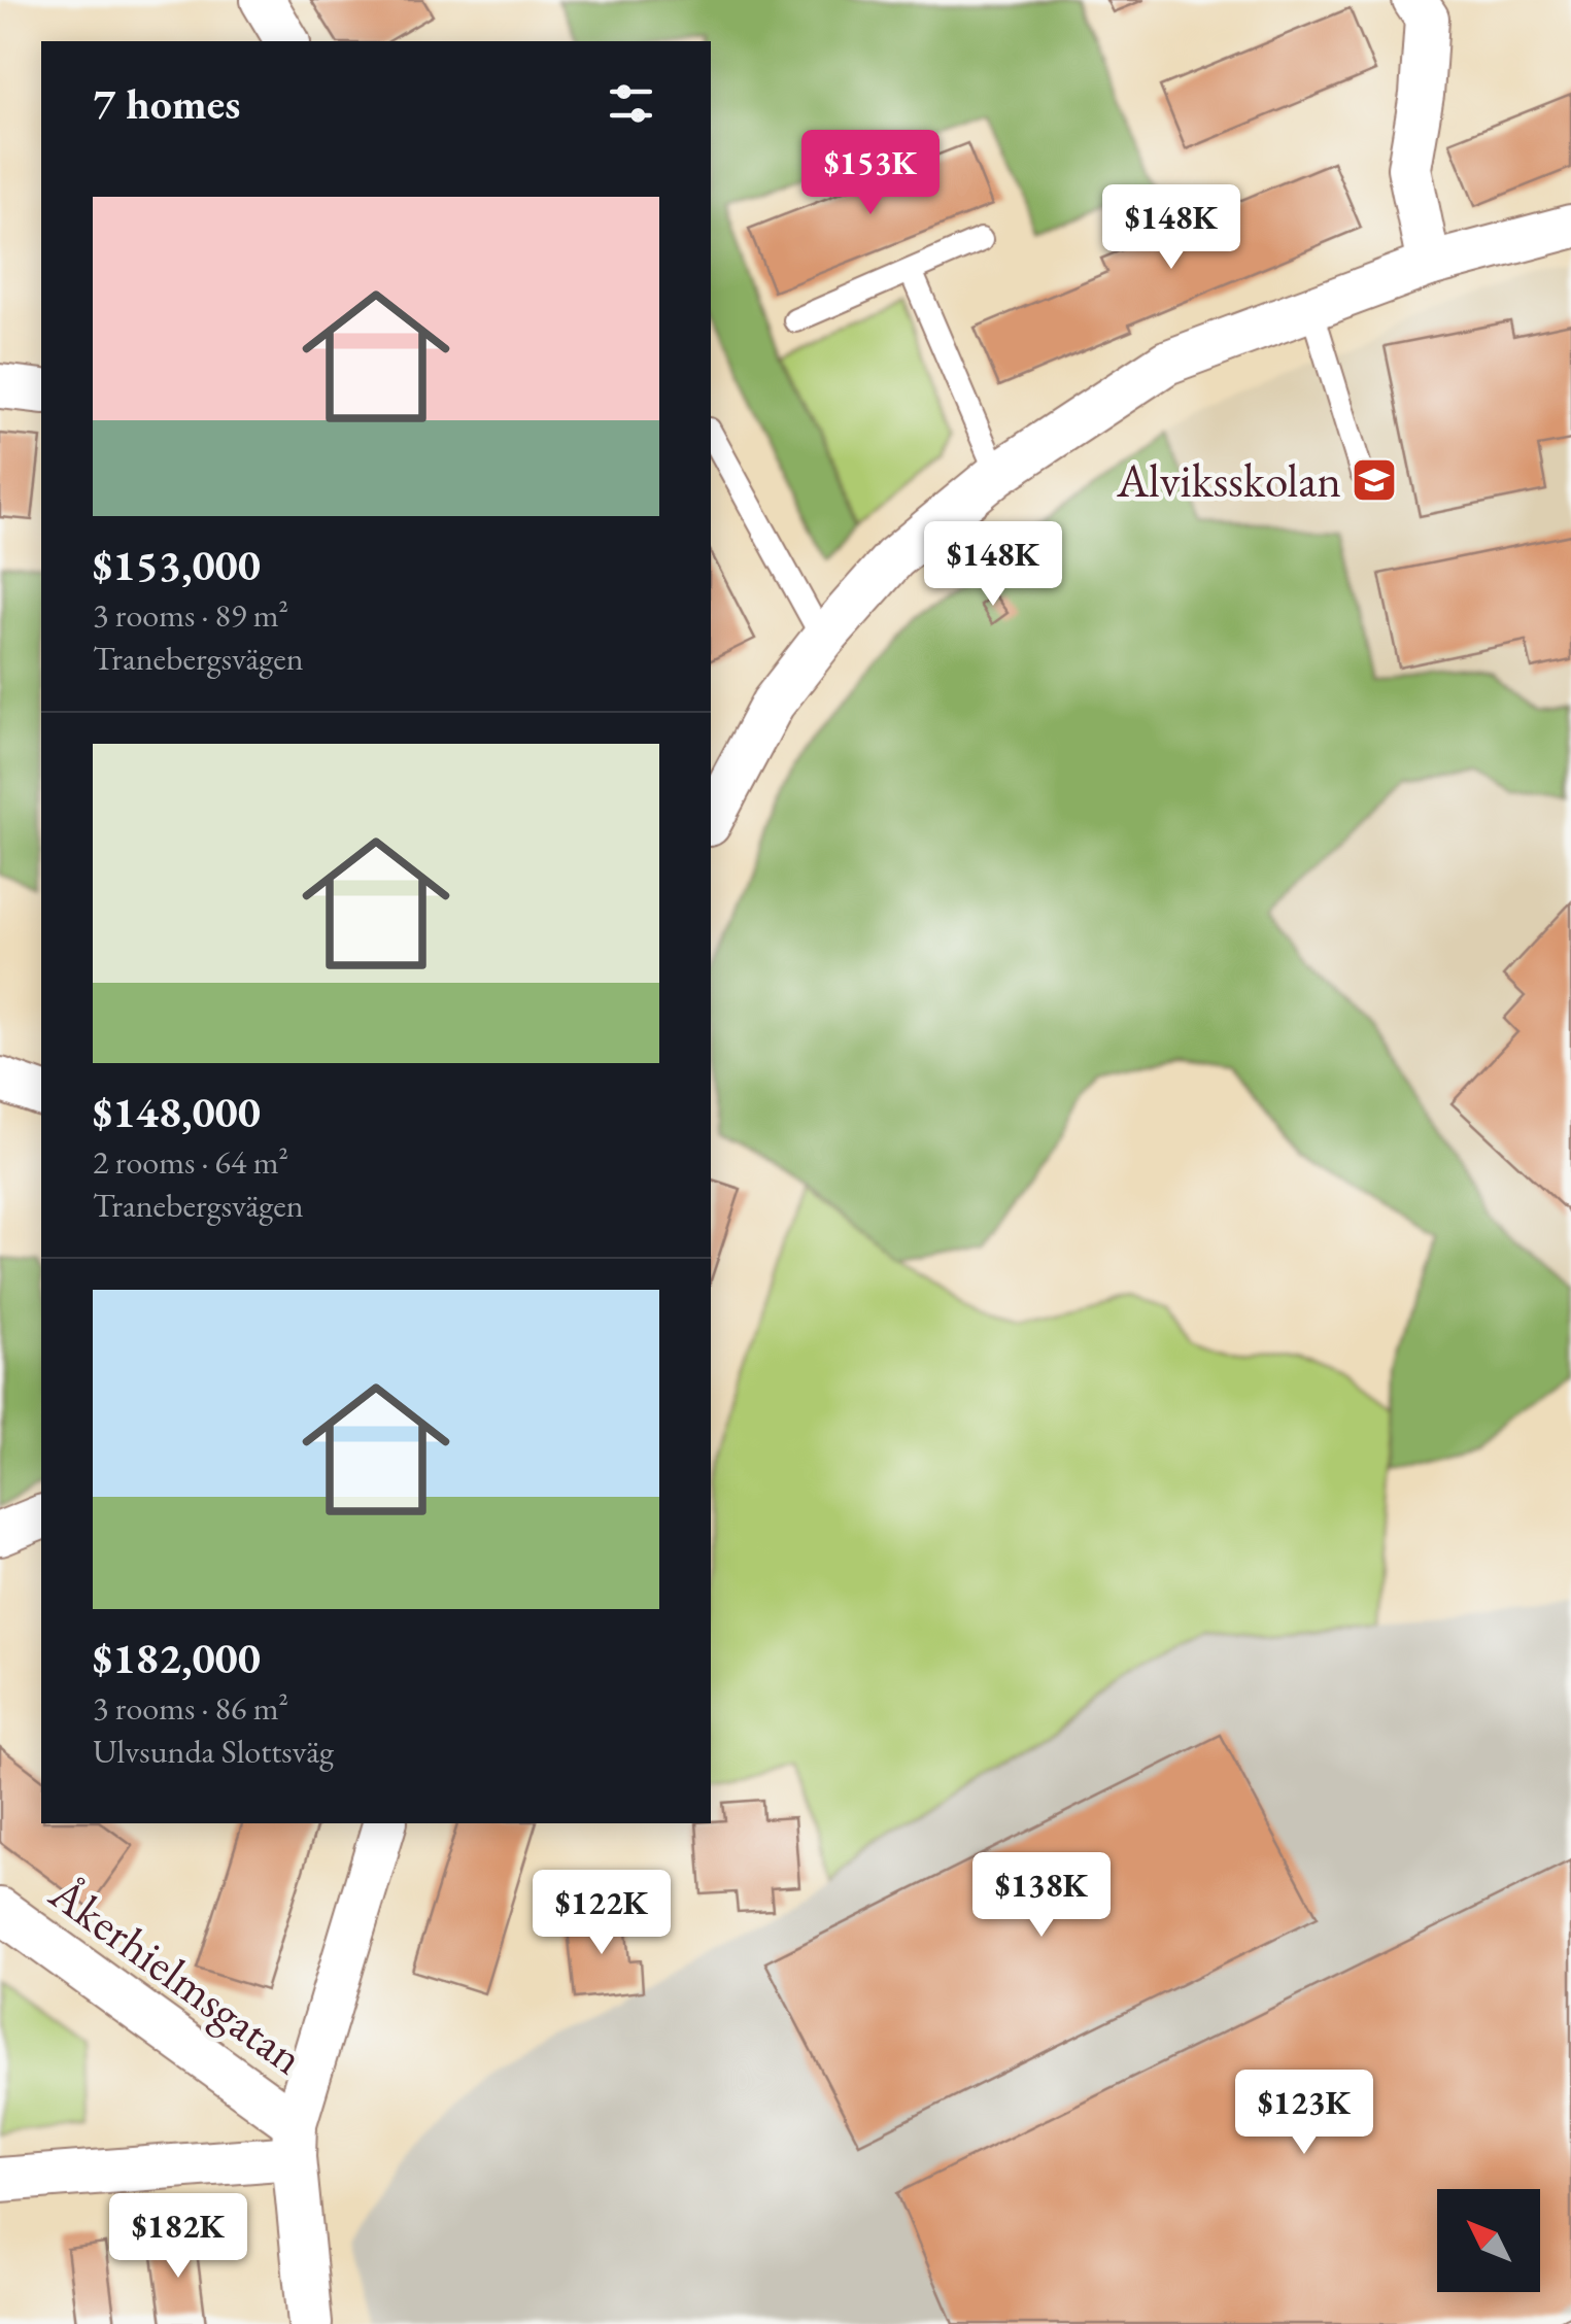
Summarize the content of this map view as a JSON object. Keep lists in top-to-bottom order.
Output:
{
  "streets": {
    "street": ["Åkerhielmsgatan"]
  },
  "places": {
    "school or university": ["Alviksskolan"]
  },
  "north": "top left",
  "page": {
    "heading": "7 homes",
    "price": [
      "$153K",
      "$148K",
      "$148K",
      "$138K",
      "$122K",
      "$123K",
      "$182K"
    ],
    "list": [
      {
        "name": "$153,000",
        "note": "3 rooms · 89 m² · Tranebergsvägen"
      },
      {
        "name": "$148,000",
        "note": "2 rooms · 64 m² · Tranebergsvägen"
      },
      {
        "name": "$182,000",
        "note": "3 rooms · 86 m² · Ulvsunda Slottsväg"
      }
    ]
  }
}
